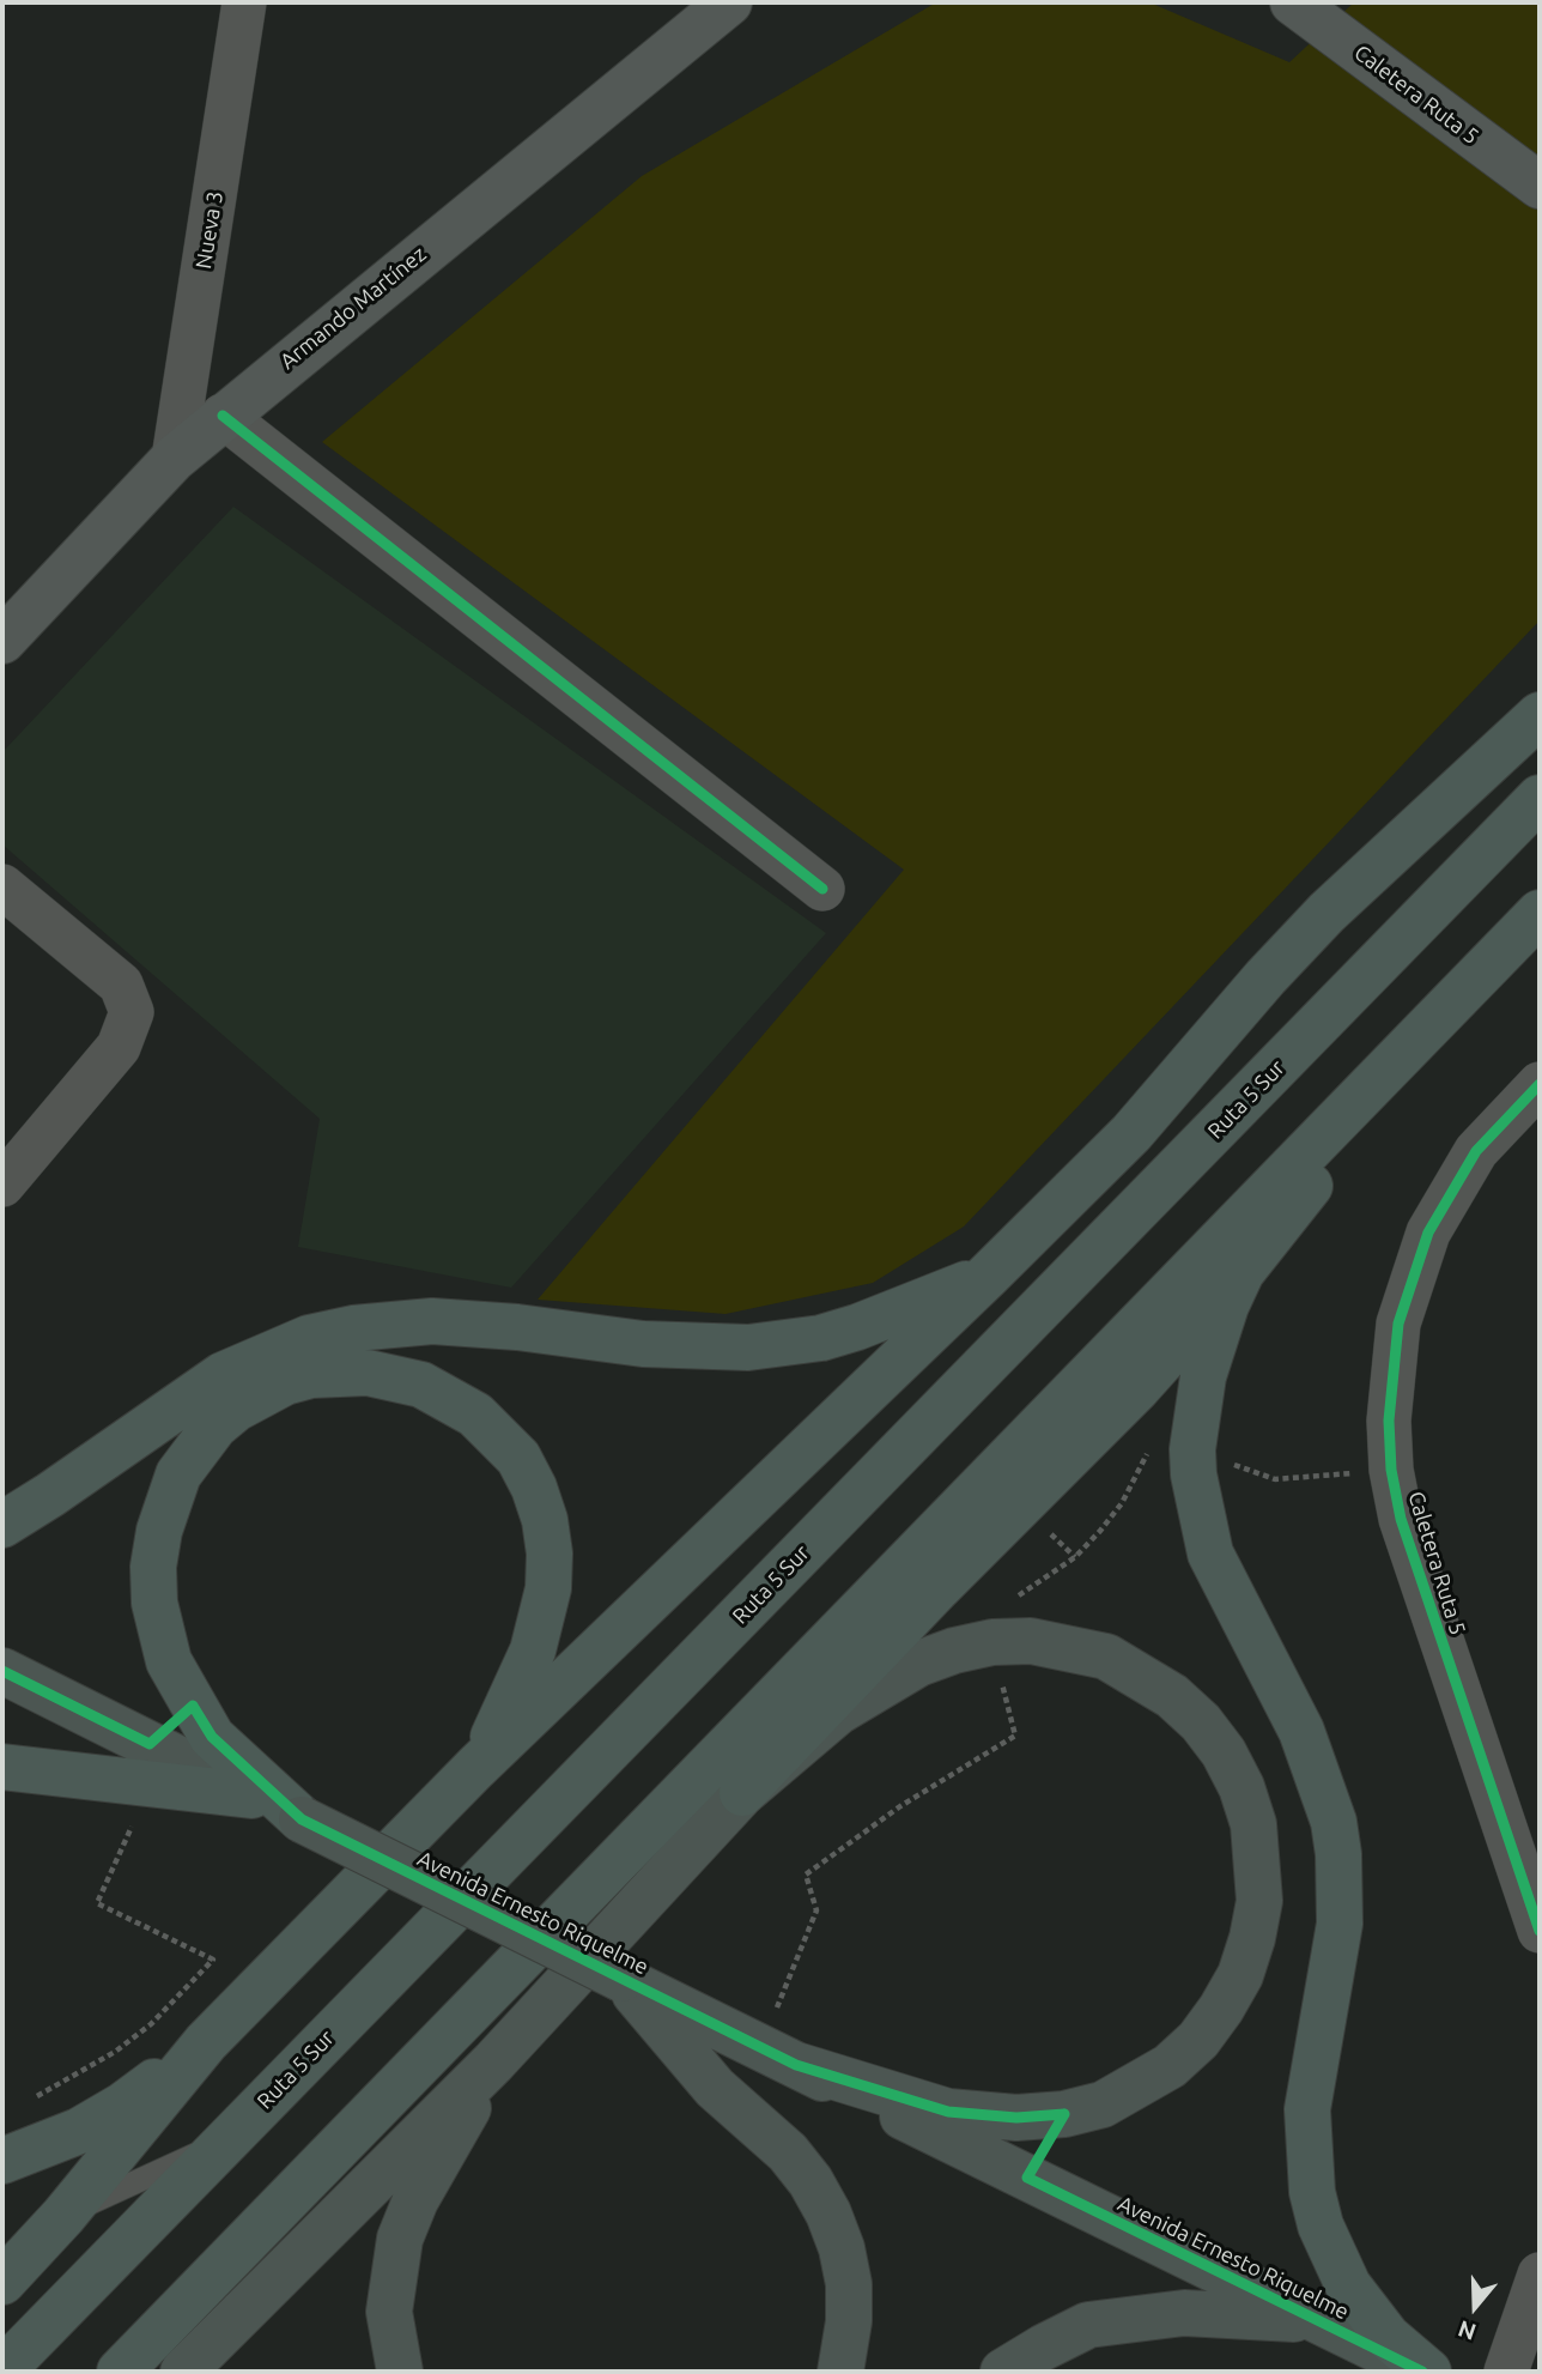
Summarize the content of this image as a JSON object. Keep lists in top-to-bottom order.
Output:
{
  "streets": {
    "highway": ["Ruta 5 Sur"],
    "main road": ["Caletera Ruta 5", "Armando Martínez", "Avenida Ernesto Riquelme"],
    "street": ["Nueva 3"]
  },
  "crossings": [
    ["Nueva 3", "Armando Martínez"]
  ],
  "north": "bottom"
}
